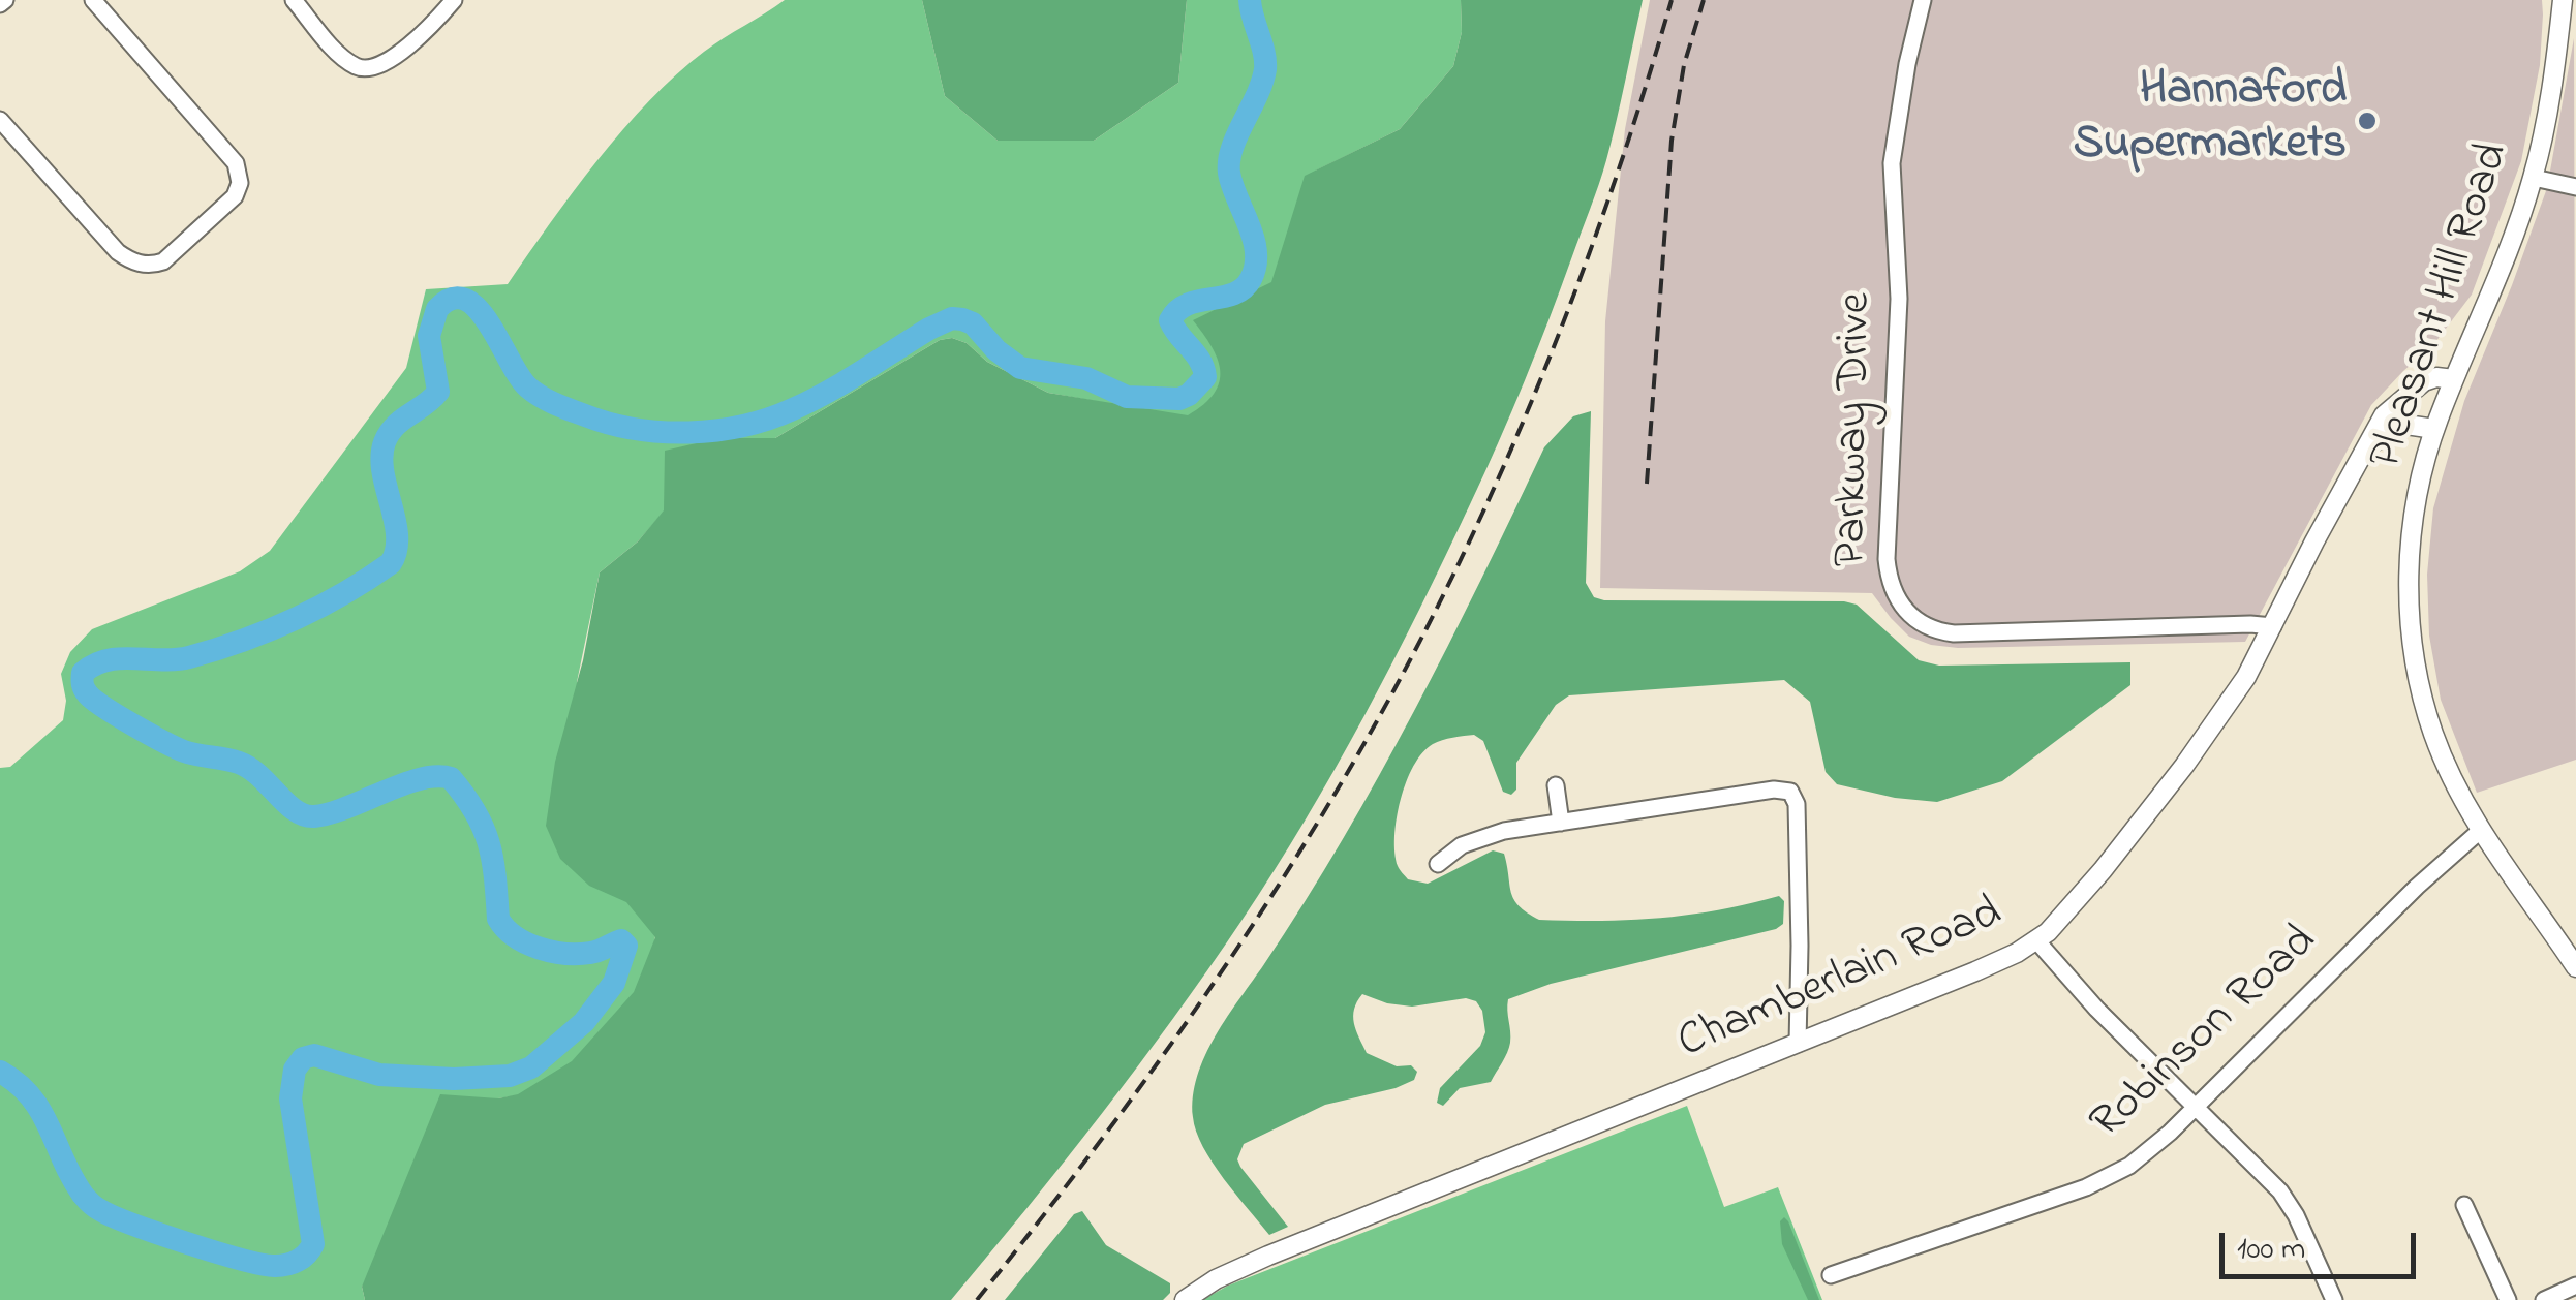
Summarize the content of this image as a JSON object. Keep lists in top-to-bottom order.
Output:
{
  "streets": {
    "street": [
      "Pleasant Hill Road",
      "Parkway Drive",
      "Chamberlain Road",
      "Robinson Road"
    ]
  },
  "crossings": [
    ["Pleasant Hill Road", "Chamberlain Road"],
    ["Pleasant Hill Road", "Robinson Road"],
    ["Parkway Drive", "Chamberlain Road"]
  ],
  "places": ["Hannaford Supermarkets"],
  "scale_bar": "100 m"
}
